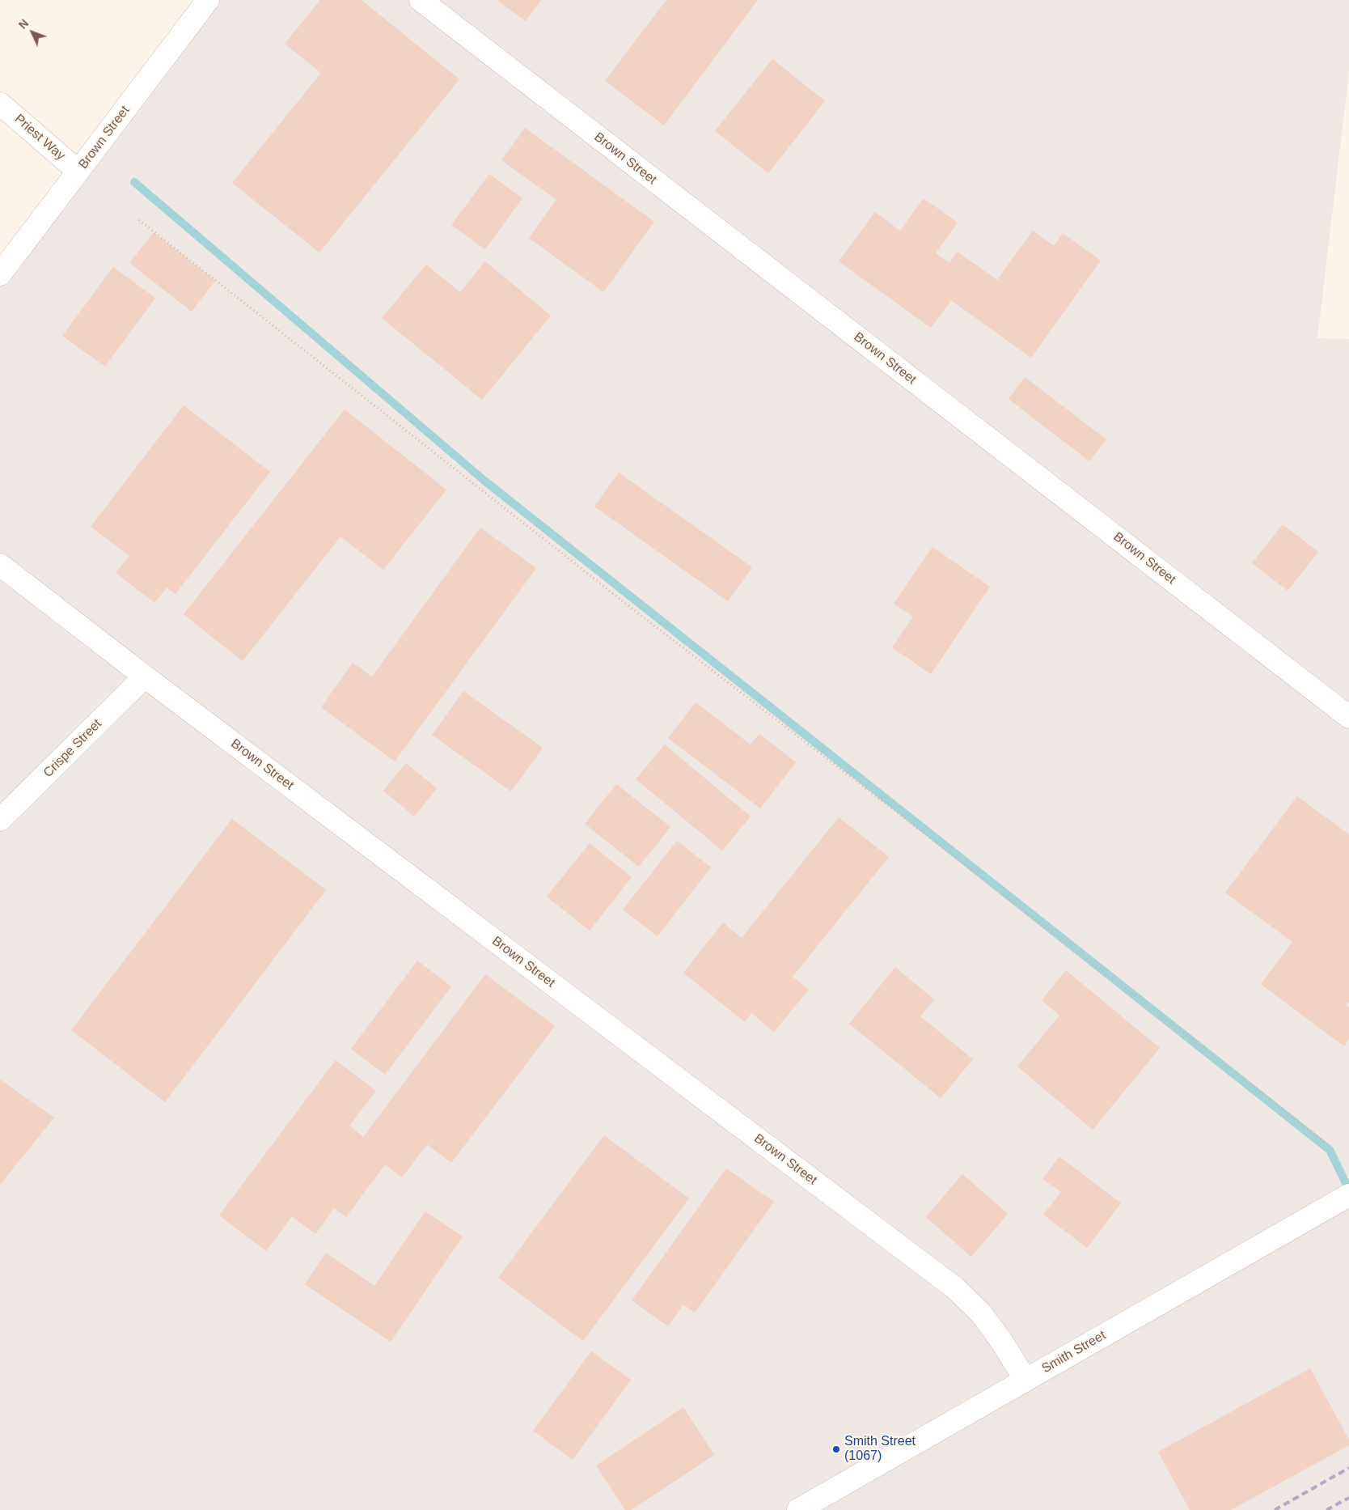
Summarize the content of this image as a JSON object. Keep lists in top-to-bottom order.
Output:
{
  "streets": {
    "street": [
      "Priest Way",
      "Brown Street",
      "Crispe Street",
      "Smith Street"
    ]
  },
  "crossings": [
    ["Priest Way", "Brown Street"],
    ["Brown Street", "Crispe Street"],
    ["Brown Street", "Smith Street"]
  ],
  "places": ["Smith Street (1067)"],
  "north": "top left"
}
